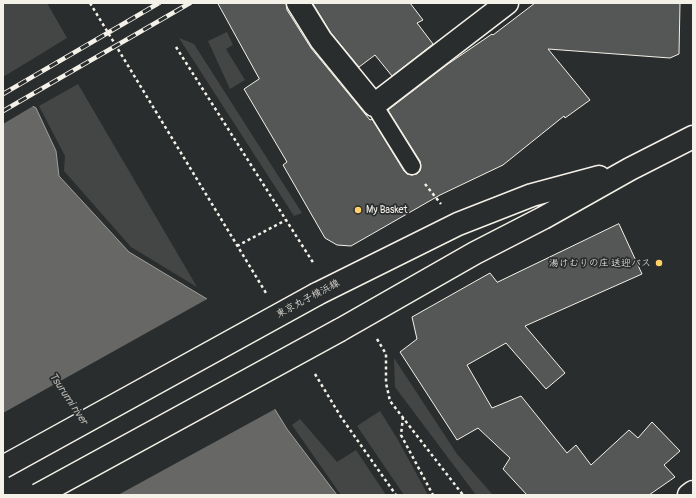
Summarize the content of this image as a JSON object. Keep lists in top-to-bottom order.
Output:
{
  "streets": {
    "main road": ["東京丸子横浜線"]
  },
  "water": ["Tsurumi river"],
  "places": ["My Basket", "湯けむりの庄 送迎バス"]
}
